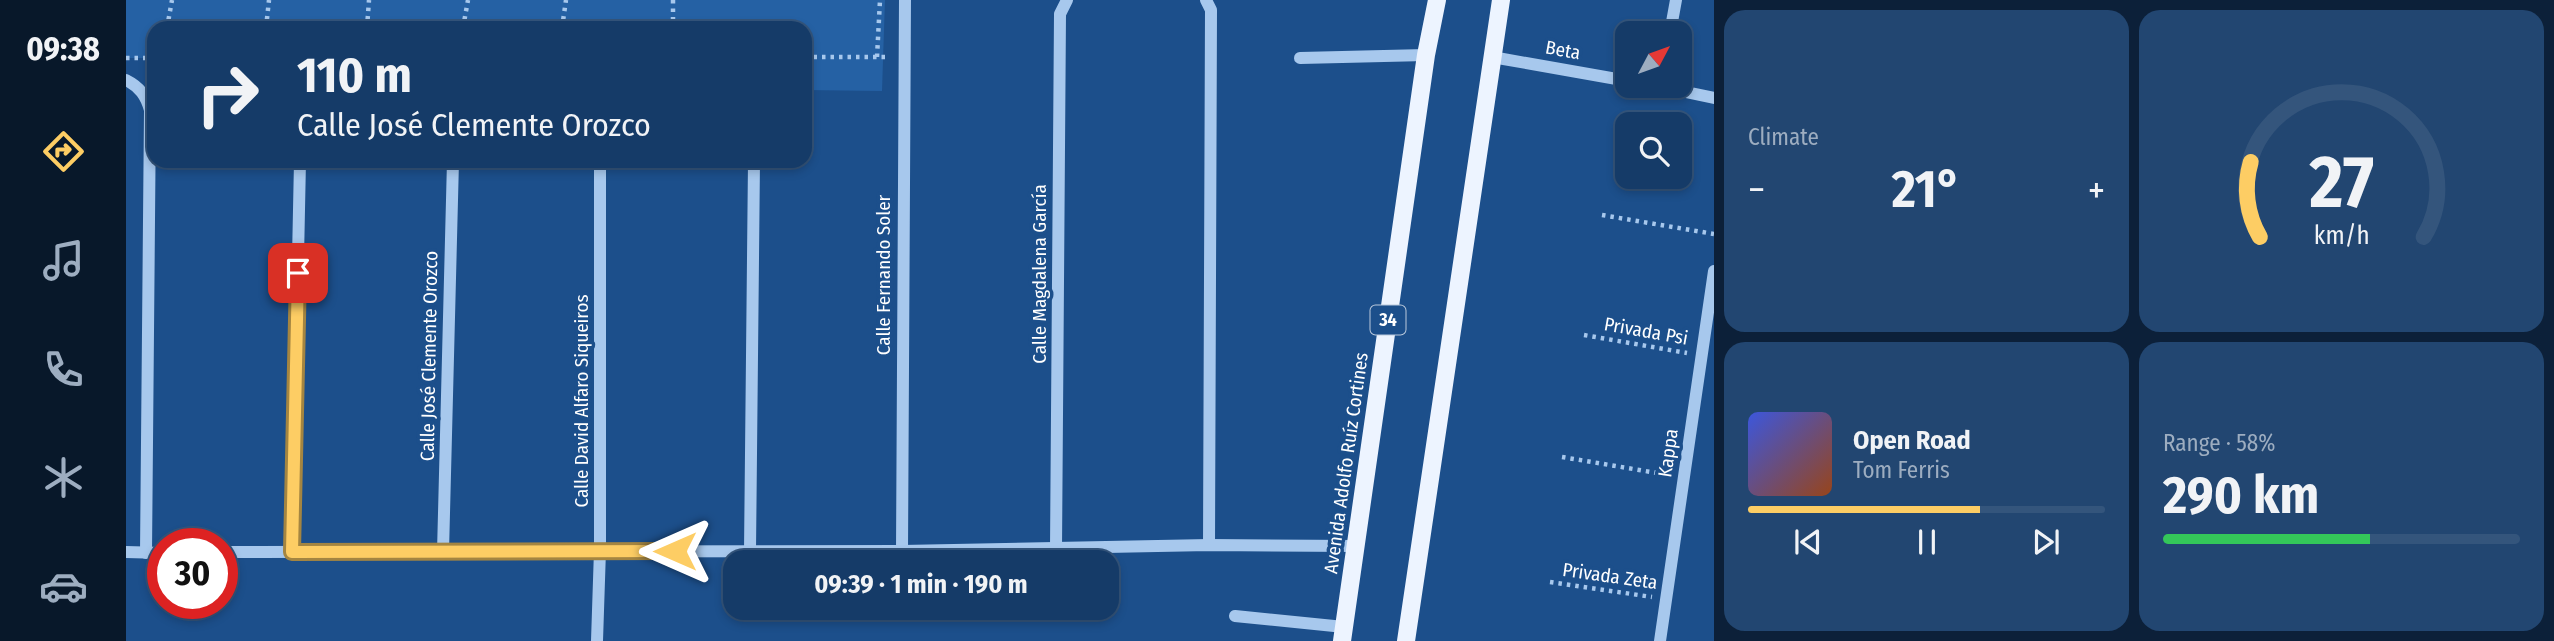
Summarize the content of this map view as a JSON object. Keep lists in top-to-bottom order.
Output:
{
  "streets": {
    "main road": ["34", "Avenida Adolfo Ruíz Cortines"],
    "street": [
      "Beta",
      "Calle Magdalena García",
      "Calle Fernando Soler",
      "Calle José Clemente Orozco",
      "Calle David Alfaro Siqueiros",
      "Kappa"
    ],
    "path": ["Privada Psi", "Privada Zeta"]
  },
  "crossings": [
    ["Privada Psi", "Kappa"],
    ["Kappa", "Privada Zeta"]
  ],
  "north": "top right",
  "page": {
    "tabs": "09:38",
    "tile": [
      "Climate",
      ["Range · 58%", "290 km"]
    ],
    "turn": ["110 m", "Calle José Clemente Orozco"],
    "heat": ["−", "21°", "+"],
    "song": ["Open Road", "Tom Ferris"],
    "limit": "30",
    "trip": "09:39 · 1 min · 190 m",
    "gauge": ["27", "km/h"]
  }
}
